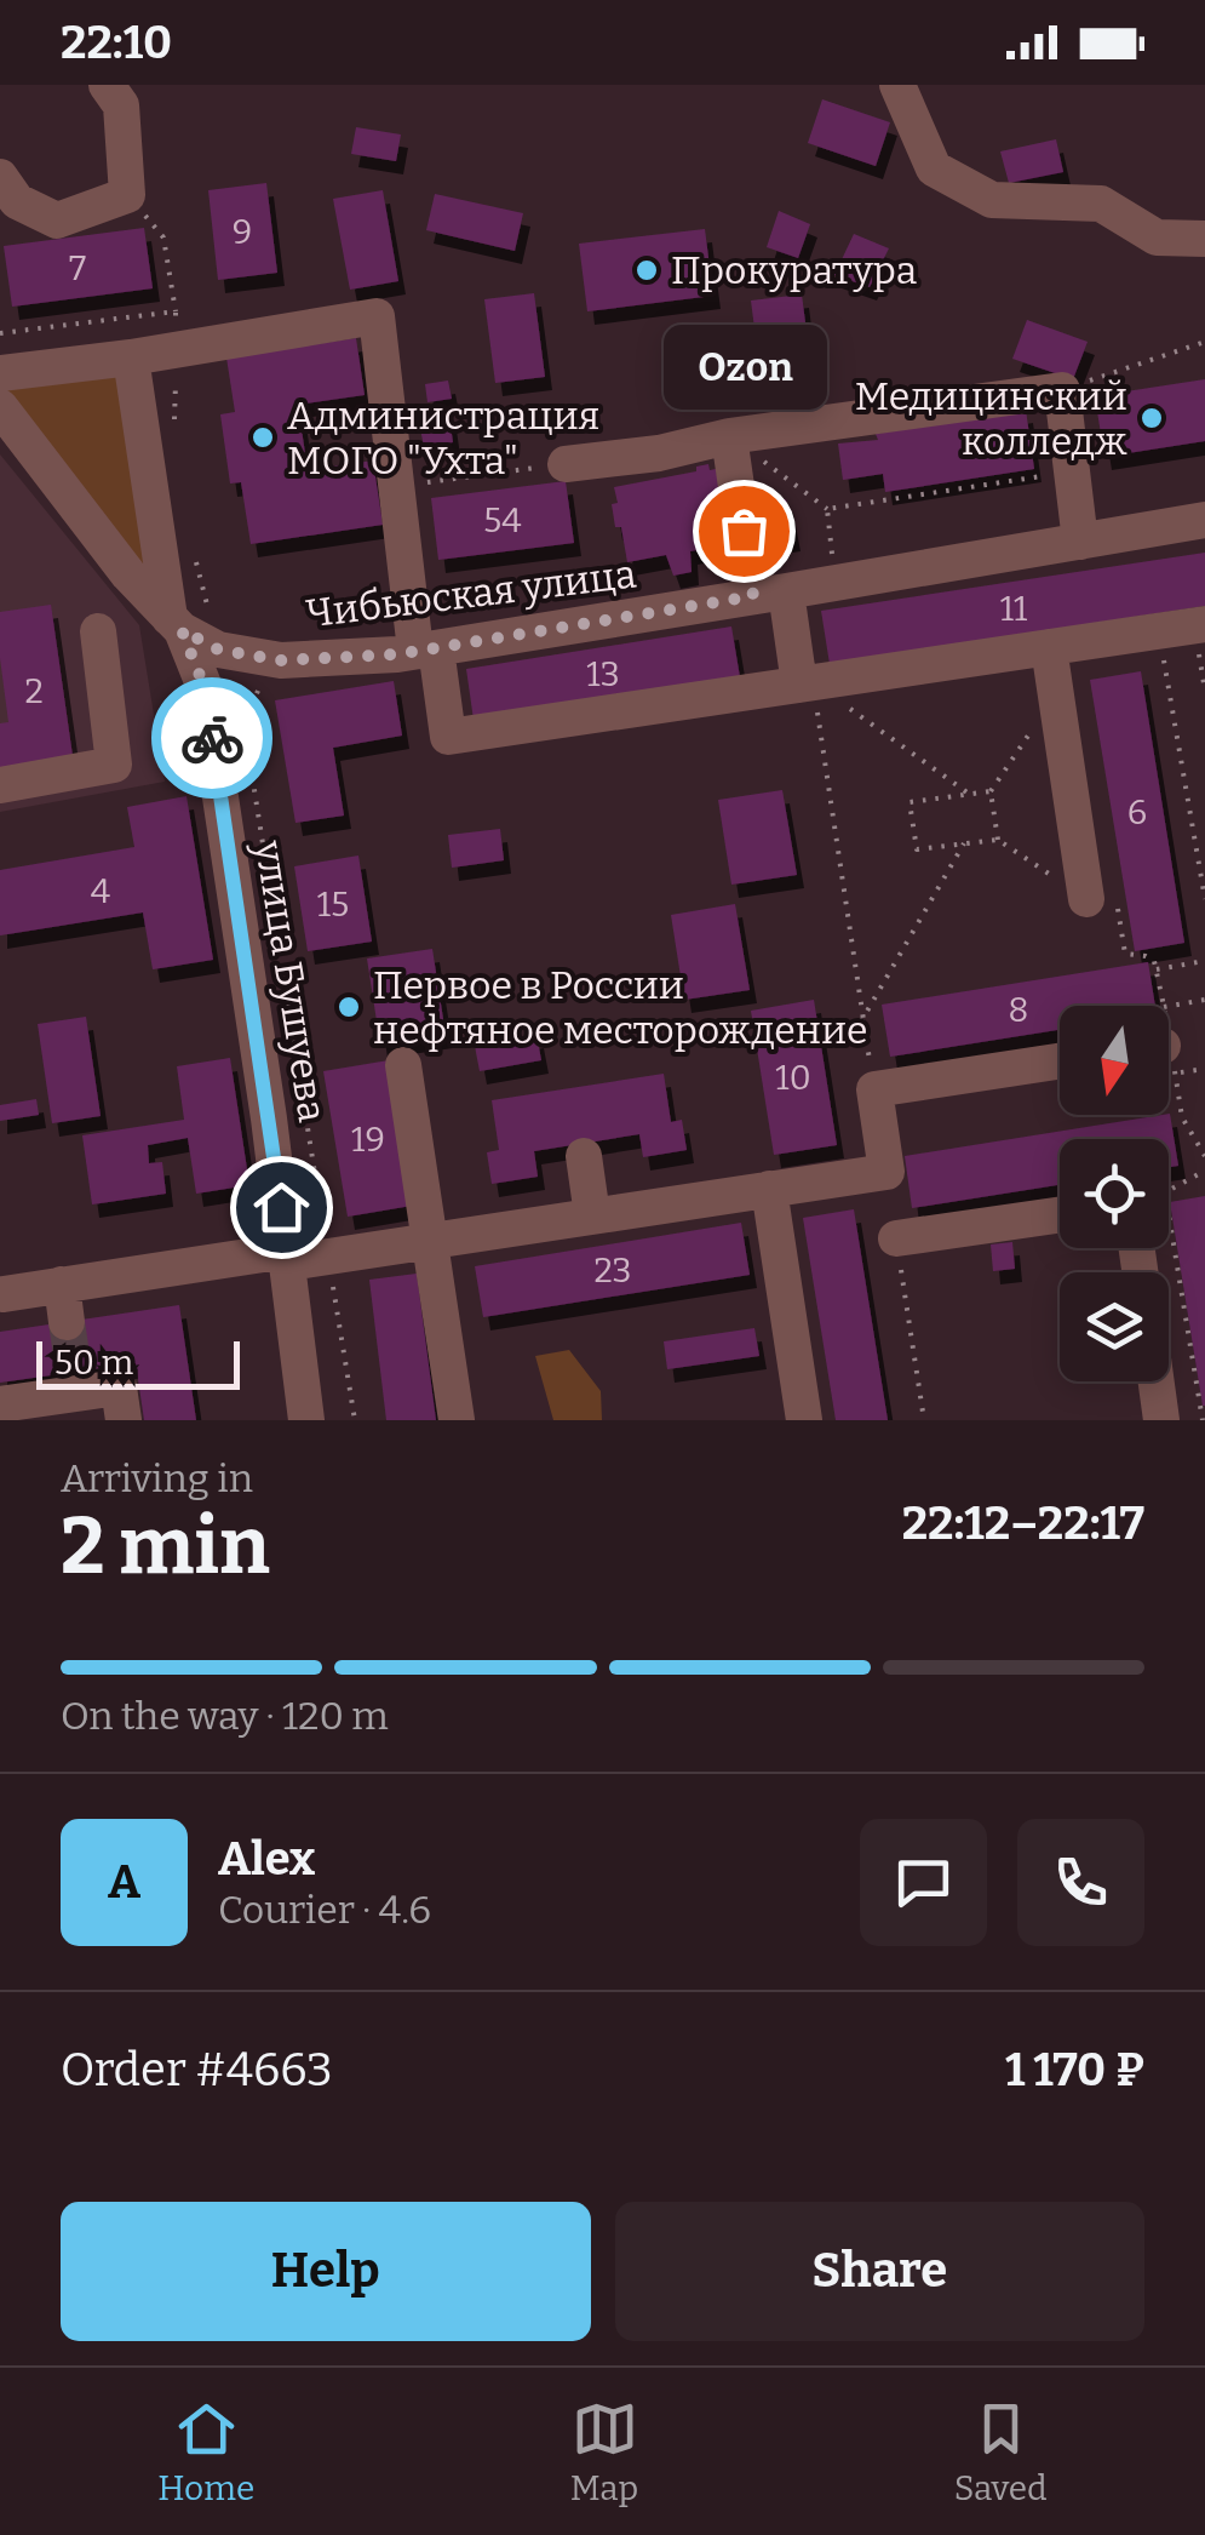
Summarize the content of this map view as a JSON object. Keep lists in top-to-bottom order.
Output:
{
  "streets": {
    "street": ["Чибьюская улица", "улица Бушуева"]
  },
  "crossings": [
    ["Чибьюская улица", "улица Бушуева"]
  ],
  "places": [
    "Прокуратура",
    "Медицинский колледж",
    "Администрация МОГО \"Ухта\"",
    "Ozon",
    "Первое в России нефтяное месторождение"
  ],
  "house_numbers": [
    "9",
    "7",
    "54",
    "11",
    "13",
    "2",
    "6",
    "4",
    "15",
    "8",
    "10",
    "19",
    "23"
  ],
  "scale_bar": "50 m",
  "north": "bottom",
  "page": {
    "status": "22:10",
    "bubble": "Ozon",
    "scale": "50 m",
    "heading": ["2 min", "Arriving in", "22:12–22:17"],
    "panel": [
      "Alex",
      "Courier · 4.6",
      "Order #4663",
      "1 170 ₽"
    ],
    "bar": "On the way · 120 m",
    "round": "A",
    "buttons": ["Help", "Share"],
    "tabs": ["Home", "Map", "Saved"]
  }
}
